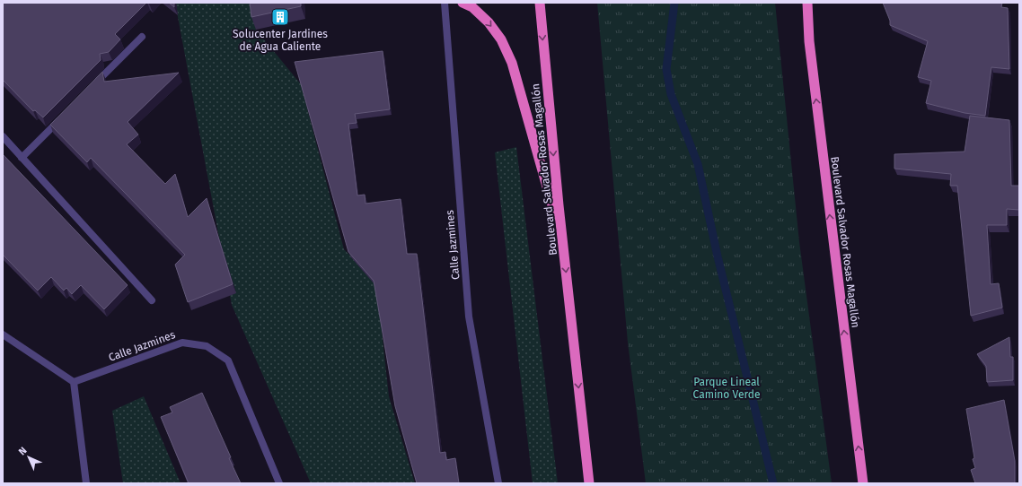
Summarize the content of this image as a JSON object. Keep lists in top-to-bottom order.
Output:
{
  "streets": {
    "highway": ["Boulevard Salvador Rosas Magallón"],
    "street": ["Calle Jazmines"]
  },
  "parks": ["Parque Lineal Camino Verde"],
  "places": {
    "building": ["Solucenter Jardines de Agua Caliente"]
  },
  "north": "top left"
}
